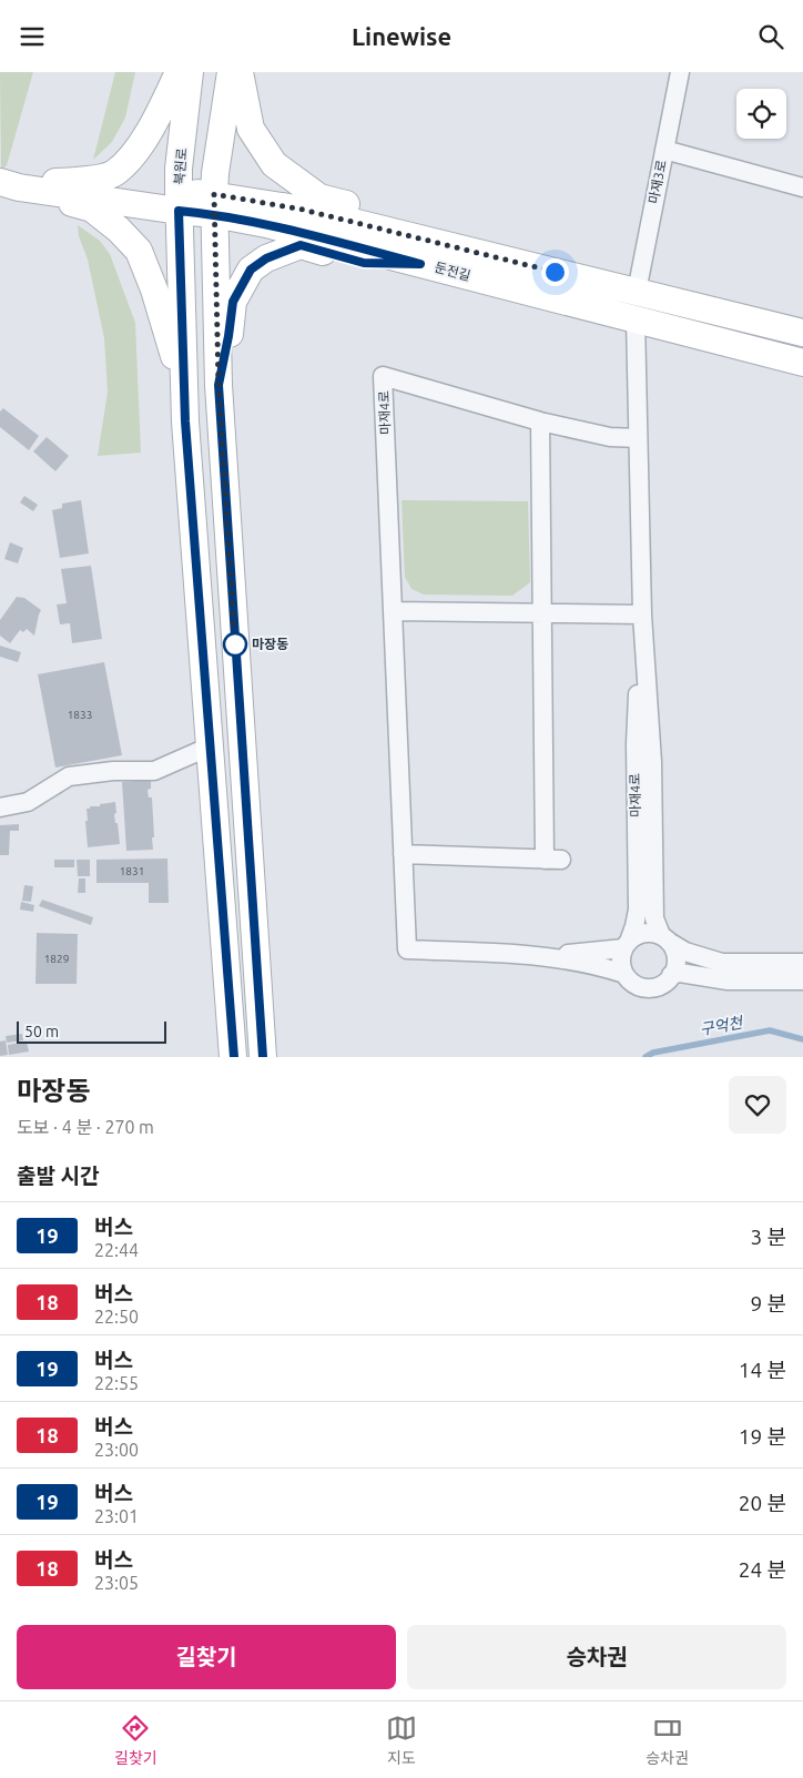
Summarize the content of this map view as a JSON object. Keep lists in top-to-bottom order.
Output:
{
  "streets": {
    "street": [
      "북원로",
      "마재3로",
      "둔전길",
      "마재4로"
    ]
  },
  "crossings": [
    ["북원로", "둔전길"],
    ["마재3로", "둔전길"],
    ["둔전길", "마재4로"]
  ],
  "water": ["구억천"],
  "places": ["마장동"],
  "lines": ["bus line 19"],
  "house_numbers": ["1833", "1831", "1829"],
  "scale_bar": "50 m",
  "page": {
    "header": "Linewise",
    "scale": "50 m",
    "heading": [
      ["마장동", "도보 · 4 분 · 270 m"],
      "출발 시간"
    ],
    "list": [
      {
        "mark": "19",
        "name": "버스",
        "note": "22:44",
        "value": "3 분"
      },
      {
        "mark": "18",
        "name": "버스",
        "note": "22:50",
        "value": "9 분"
      },
      {
        "mark": "19",
        "name": "버스",
        "note": "22:55",
        "value": "14 분"
      },
      {
        "mark": "18",
        "name": "버스",
        "note": "23:00",
        "value": "19 분"
      },
      {
        "mark": "19",
        "name": "버스",
        "note": "23:01",
        "value": "20 분"
      },
      {
        "mark": "18",
        "name": "버스",
        "note": "23:05",
        "value": "24 분"
      }
    ],
    "buttons": ["길찾기", "승차권"],
    "tabs": ["길찾기", "지도", "승차권"]
  }
}
